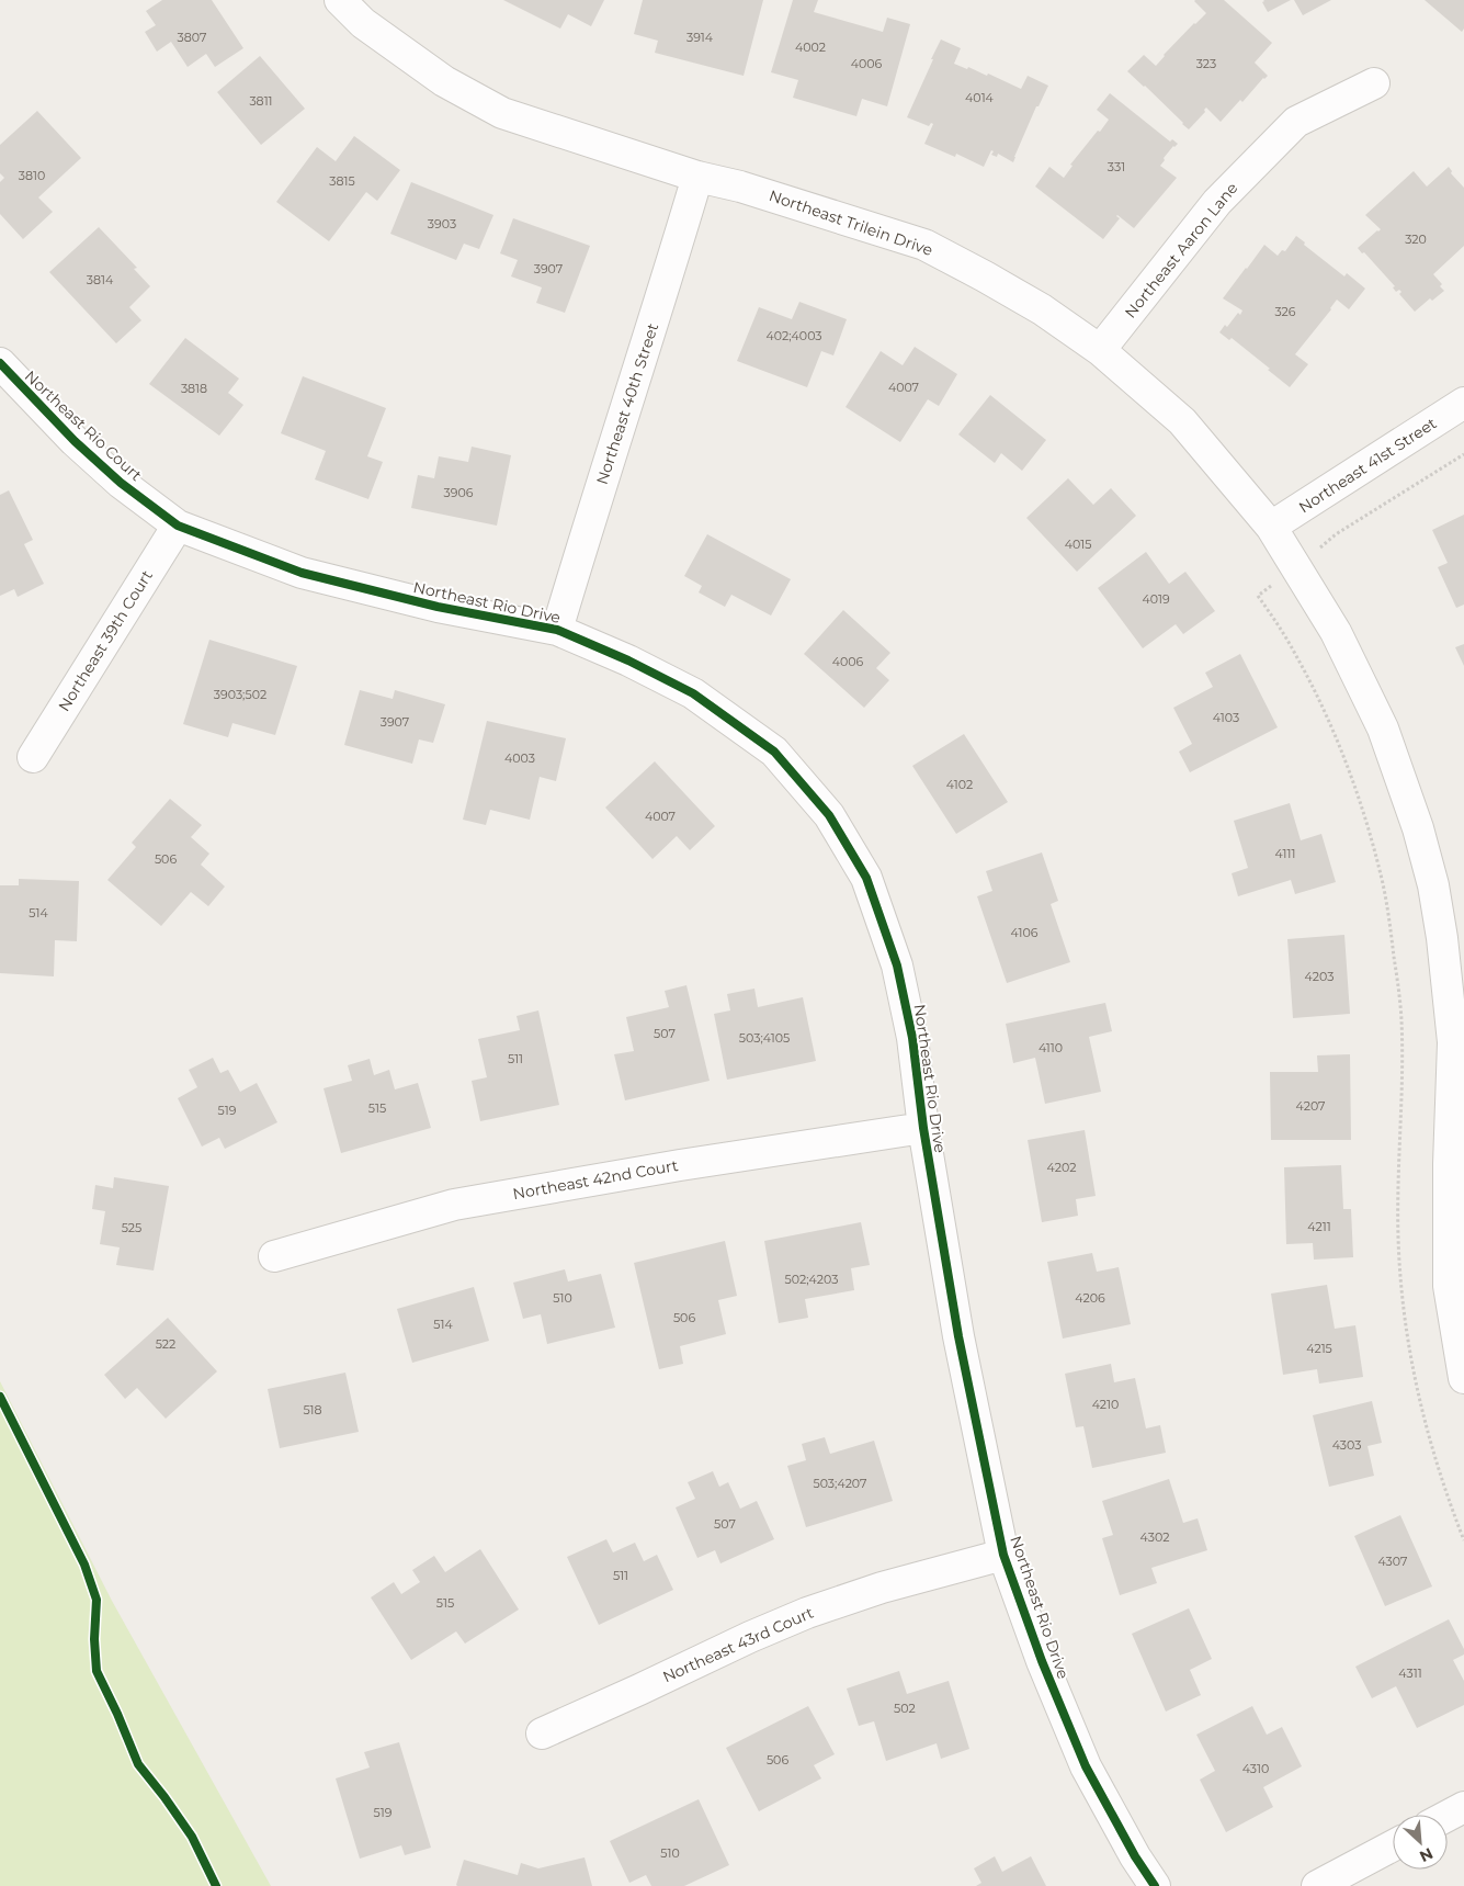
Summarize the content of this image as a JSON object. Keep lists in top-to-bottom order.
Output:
{
  "streets": {
    "street": [
      "Northeast Trilein Drive",
      "Northeast Aaron Lane",
      "Northeast 40th Street",
      "Northeast Rio Court",
      "Northeast 41st Street",
      "Northeast Rio Drive",
      "Northeast 39th Court",
      "Northeast 42nd Court",
      "Northeast 43rd Court"
    ]
  },
  "crossings": [
    ["Northeast Trilein Drive", "Northeast Aaron Lane"],
    ["Northeast Trilein Drive", "Northeast 40th Street"],
    ["Northeast Trilein Drive", "Northeast 41st Street"],
    ["Northeast 40th Street", "Northeast Rio Drive"],
    ["Northeast Rio Court", "Northeast Rio Drive"],
    ["Northeast Rio Court", "Northeast 39th Court"],
    ["Northeast Rio Drive", "Northeast 39th Court"],
    ["Northeast Rio Drive", "Northeast 42nd Court"],
    ["Northeast Rio Drive", "Northeast 43rd Court"]
  ],
  "house_numbers": [
    "3807",
    "3914",
    "4002",
    "4006",
    "323",
    "4014",
    "3811",
    "331",
    "3810",
    "3815",
    "3903",
    "320",
    "3907",
    "3814",
    "326",
    "402;4003",
    "4007",
    "3818",
    "3906",
    "4015",
    "4019",
    "4006",
    "3903;502",
    "4103",
    "3907",
    "4003",
    "4102",
    "4007",
    "4111",
    "506",
    "514",
    "4106",
    "4203",
    "507",
    "503;4105",
    "4110",
    "511",
    "4207",
    "515",
    "519",
    "4202",
    "4211",
    "525",
    "502;4203",
    "510",
    "4206",
    "506",
    "514",
    "522",
    "4215",
    "4210",
    "518",
    "4303",
    "503;4207",
    "507",
    "4302",
    "4307",
    "511",
    "515",
    "4311",
    "502",
    "506",
    "4310",
    "519",
    "510"
  ],
  "north": "bottom right"
}
